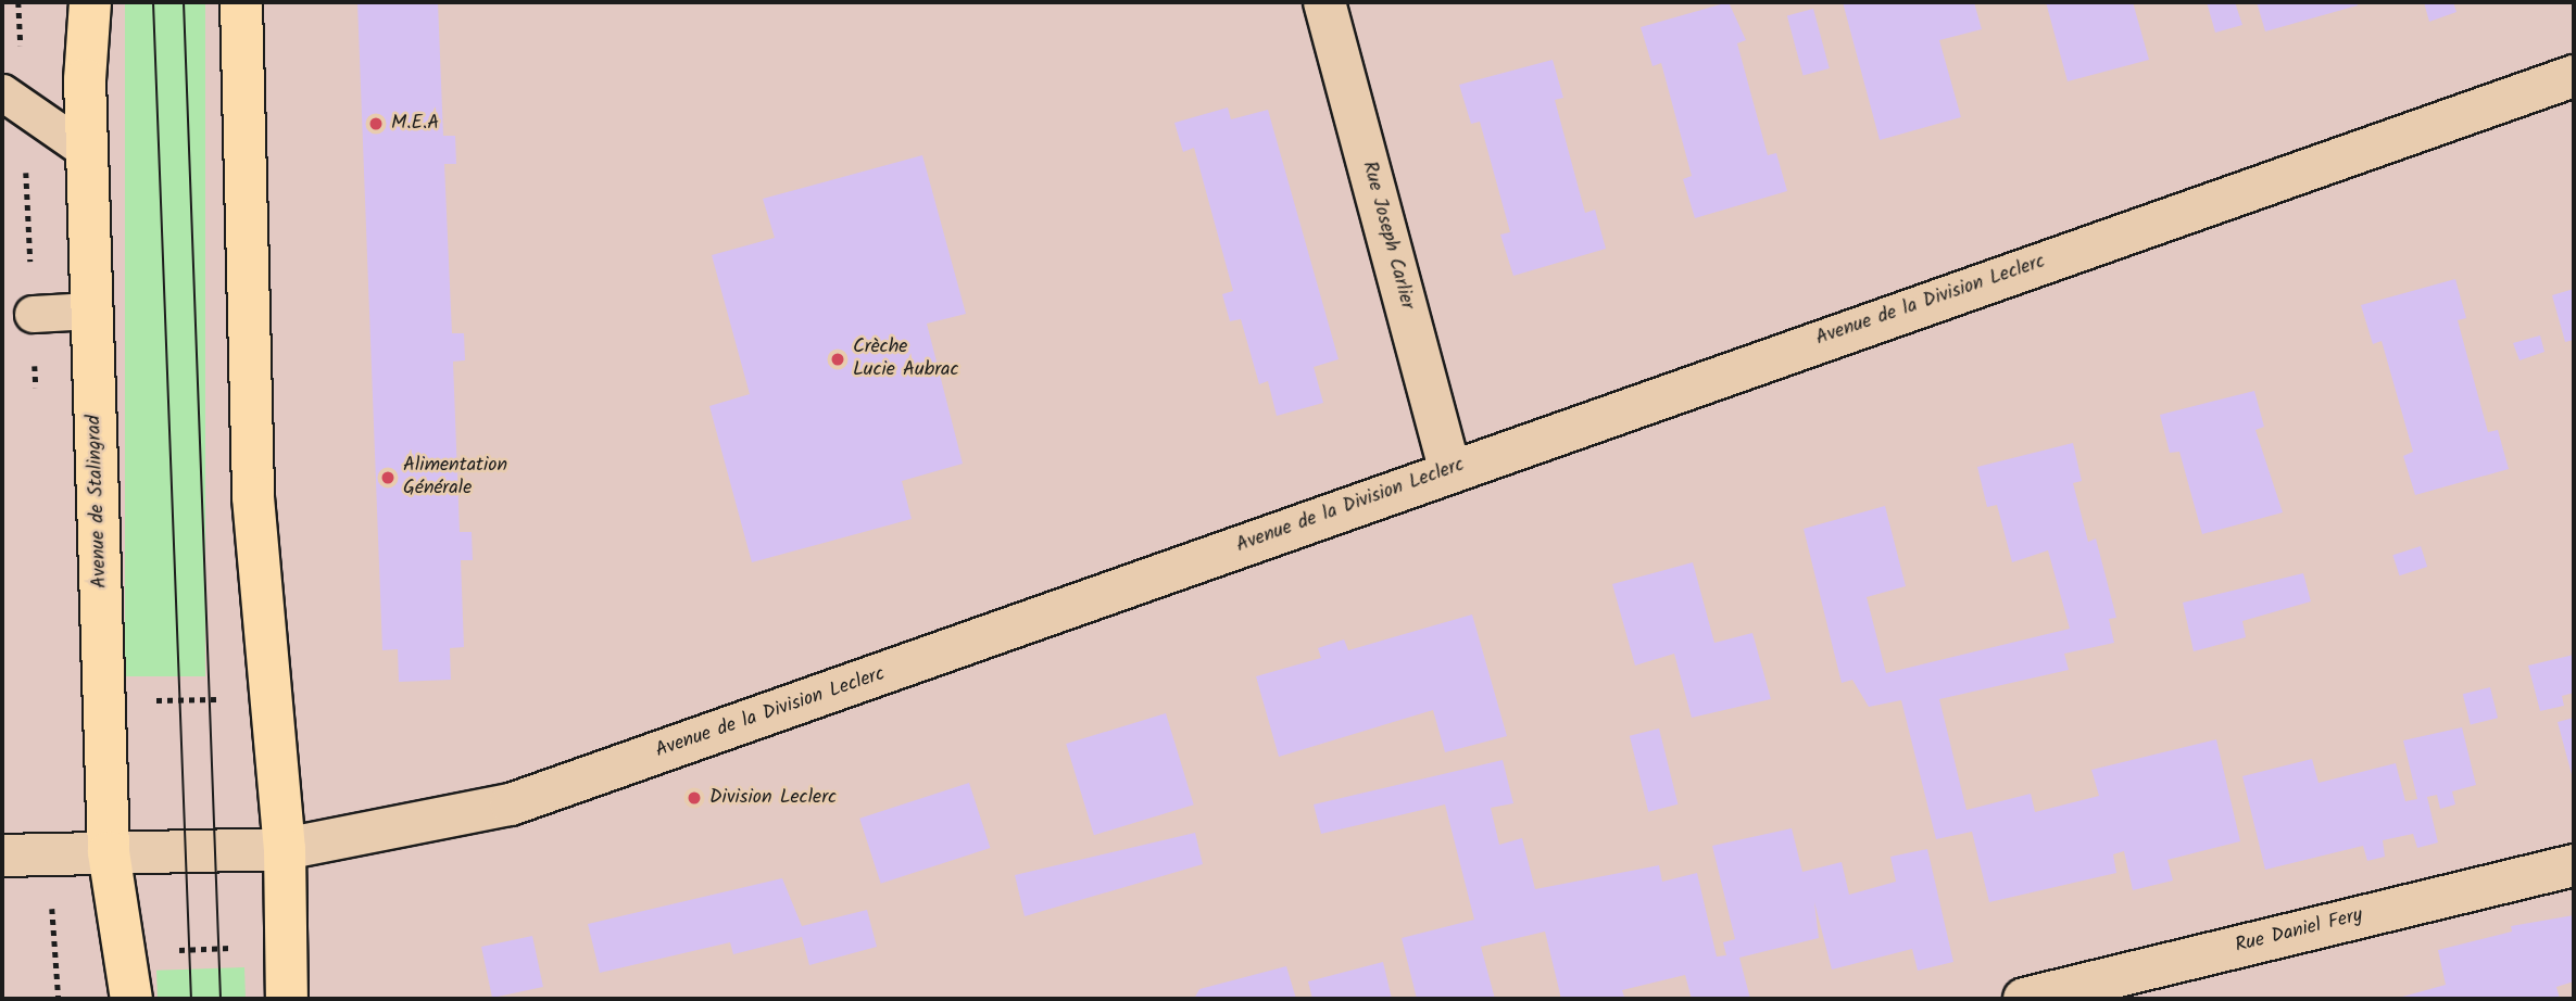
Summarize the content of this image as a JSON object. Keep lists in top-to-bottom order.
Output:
{
  "streets": {
    "main road": ["Avenue de Stalingrad"],
    "street": ["Rue Joseph Carlier", "Avenue de la Division Leclerc", "Rue Daniel Fery"]
  },
  "crossings": [
    ["Rue Joseph Carlier", "Avenue de la Division Leclerc"],
    ["Avenue de la Division Leclerc", "Avenue de Stalingrad"]
  ],
  "places": [
    "M.E.A",
    "Crèche Lucie Aubrac",
    "Alimentation Générale",
    "Division Leclerc"
  ]
}
